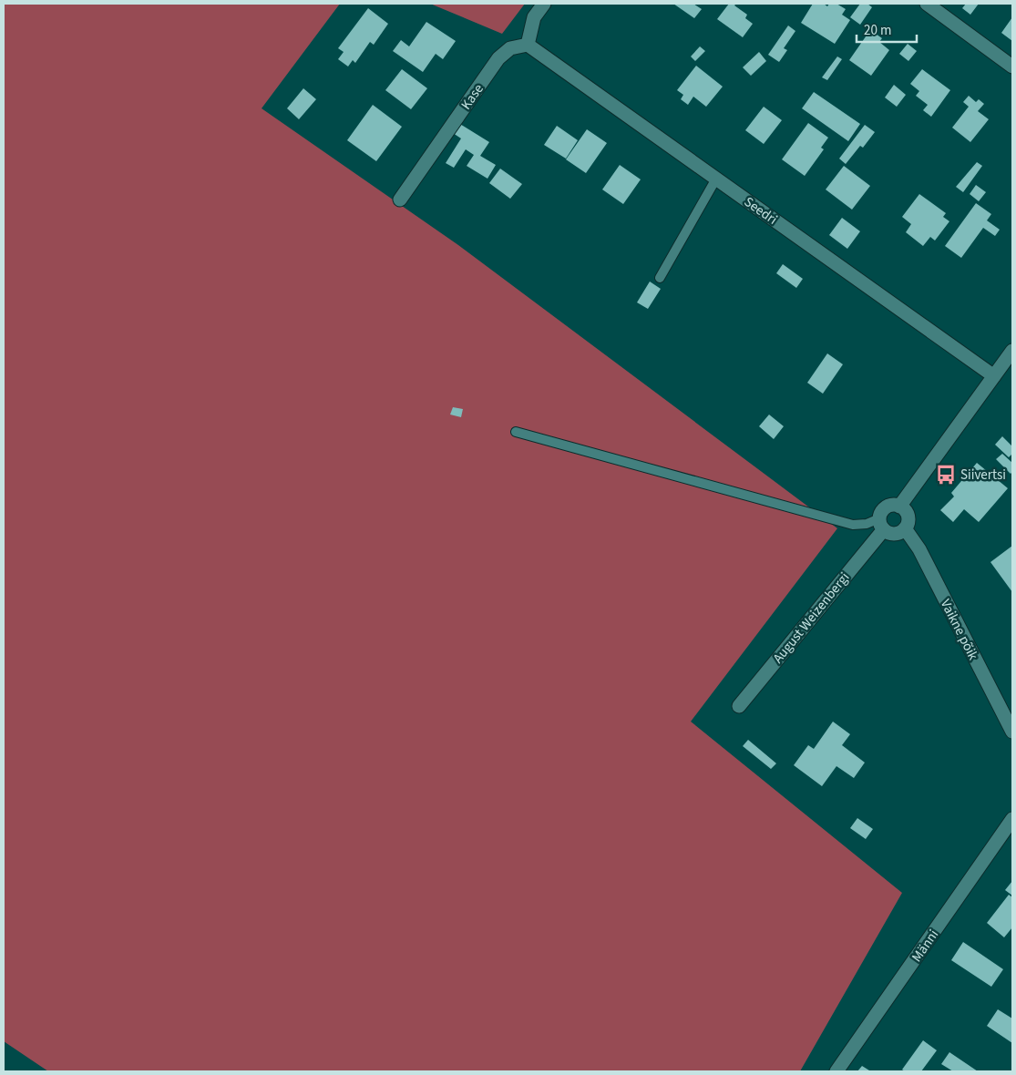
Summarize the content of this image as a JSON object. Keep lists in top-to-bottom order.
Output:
{
  "streets": {
    "street": [
      "Kase",
      "Seedri",
      "August Weizenbergi",
      "Vaikne põik",
      "Männi"
    ]
  },
  "crossings": [
    ["Kase", "Seedri"],
    ["August Weizenbergi", "Vaikne põik"]
  ],
  "places": {
    "bus stop": ["Siivertsi"]
  },
  "scale_bar": "20 m"
}
